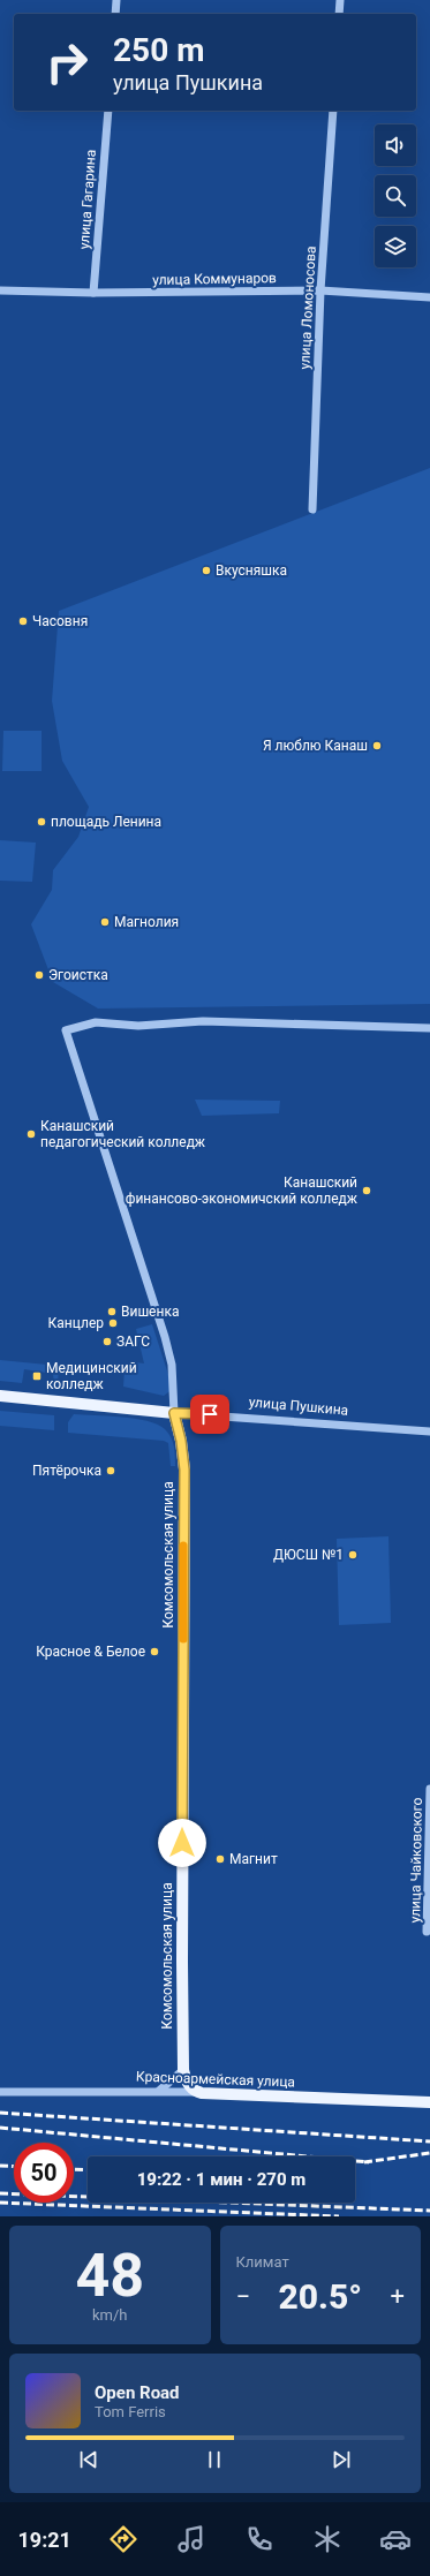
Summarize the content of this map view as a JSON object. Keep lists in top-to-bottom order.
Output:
{
  "streets": {
    "main road": ["улица Пушкина", "Комсомольская улица", "Красноармейская улица"],
    "street": [
      "улица Гагарина",
      "улица Коммунаров",
      "улица Ломоносова",
      "улица Чайковского"
    ]
  },
  "crossings": [
    ["улица Гагарина", "улица Коммунаров"],
    ["улица Коммунаров", "улица Ломоносова"],
    ["улица Пушкина", "Комсомольская улица"],
    ["Комсомольская улица", "Красноармейская улица"]
  ],
  "places": {
    "other": [
      "Вкусняшка",
      "Часовня",
      "Я люблю Канаш",
      "площадь Ленина",
      "Магнолия",
      "Эгоистка",
      "Канашский педагогический колледж",
      "Канашский финансово-экономичский колледж",
      "Вишенка",
      "Канцлер",
      "ЗАГС",
      "Пятёрочка",
      "ДЮСШ №1",
      "Красное & Белое",
      "Магнит"
    ],
    "transit": ["Медицинский колледж"]
  },
  "page": {
    "turn": ["250 m", "улица Пушкина"],
    "limit": "50",
    "trip": "19:22 · 1 мин · 270 m",
    "tile": [
      ["48", "km/h"],
      "Климат"
    ],
    "heat": ["−", "20.5°", "+"],
    "song": ["Open Road", "Tom Ferris"],
    "tabs": "19:21"
  }
}
